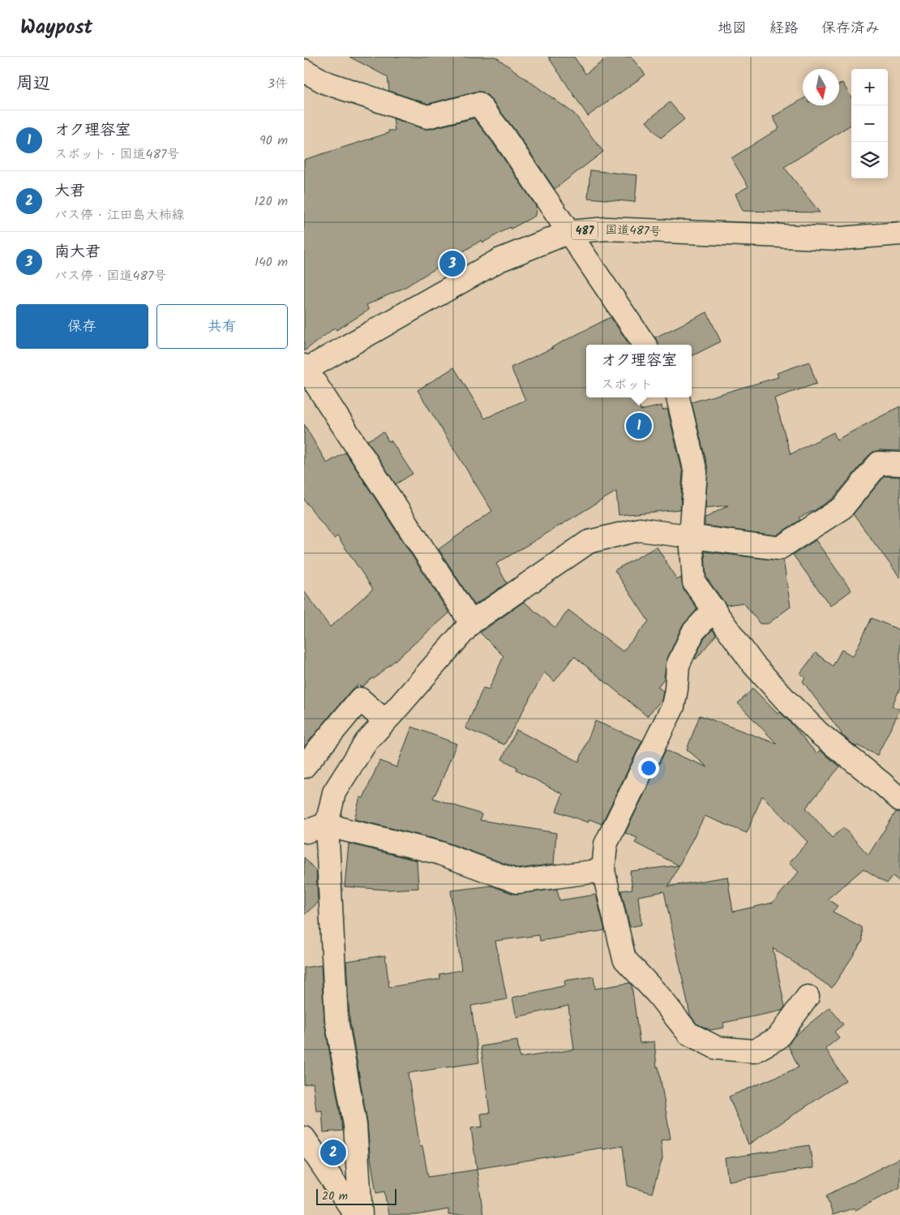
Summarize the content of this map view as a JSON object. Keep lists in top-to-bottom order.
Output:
{
  "streets": {
    "main road": ["487", "国道487号"]
  },
  "scale_bar": "20 m",
  "north": "bottom",
  "page": {
    "header": "Waypost",
    "nav": ["地図", "経路", "保存済み"],
    "heading": ["周辺", "3件"],
    "map_buttons": ["+", "−"],
    "list": [
      {
        "mark": "1",
        "name": "オク理容室",
        "note": "スポット · 国道487号",
        "value": "90 m"
      },
      {
        "mark": "2",
        "name": "大君",
        "note": "バス停 · 江田島大柿線",
        "value": "120 m"
      },
      {
        "mark": "3",
        "name": "南大君",
        "note": "バス停 · 国道487号",
        "value": "140 m"
      }
    ],
    "pins": ["3", "1", "2"],
    "buttons": ["保存", "共有"],
    "popup": ["オク理容室", "スポット"],
    "scale": "20 m"
  }
}
